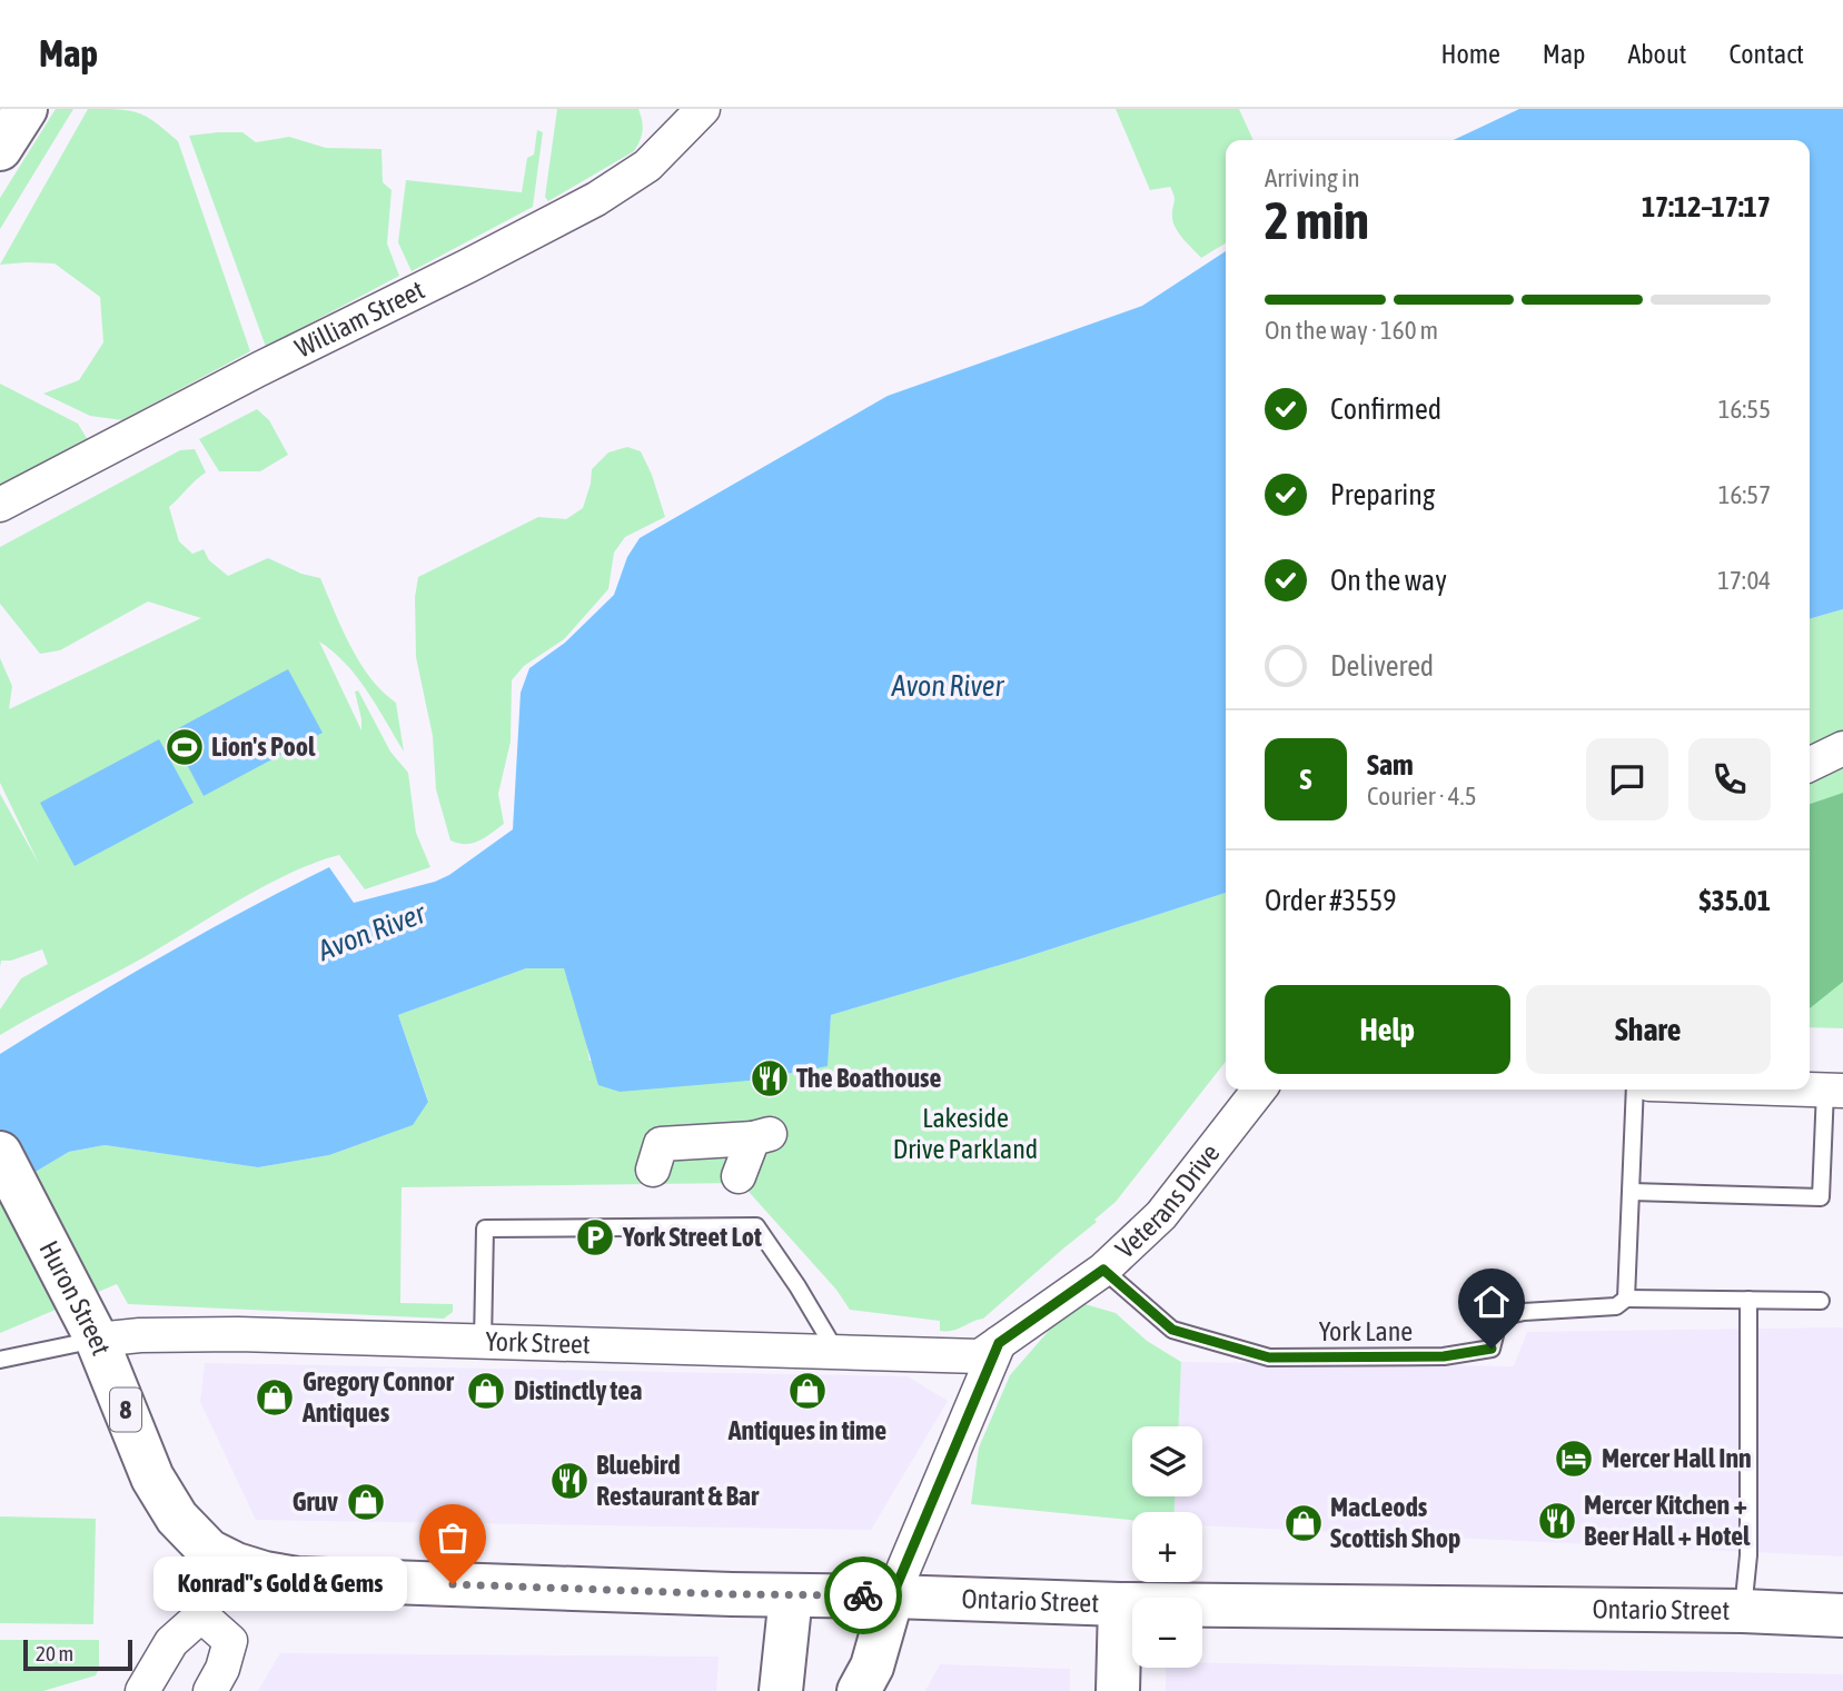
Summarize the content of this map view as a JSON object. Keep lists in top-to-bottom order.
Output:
{
  "streets": {
    "main road": ["Huron Street", "8", "Ontario Street"],
    "street": ["William Street", "Veterans Drive", "York Street"],
    "lane": ["York Lane"]
  },
  "crossings": [
    ["Veterans Drive", "York Lane"],
    ["Veterans Drive", "York Street"],
    ["Huron Street", "York Street"],
    ["Huron Street", "Ontario Street"]
  ],
  "water": ["Avon River"],
  "parks": ["Lakeside Drive Parkland"],
  "places": {
    "sports": ["Lion's Pool"],
    "restaurant": ["The Boathouse", "Bluebird Restaurant & Bar", "Mercer Kitchen + Beer Hall + Hotel"],
    "parking": ["York Street Lot"],
    "shop": [
      "Distinctly tea",
      "Antiques in time",
      "Gregory Connor Antiques",
      "Gruv",
      "MacLeods Scottish Shop"
    ],
    "hotel": ["Mercer Hall Inn"],
    "other": ["Konrad\"s Gold & Gems"]
  },
  "scale_bar": "20 m",
  "page": {
    "header": "Map",
    "nav": [
      "Home",
      "Map",
      "About",
      "Contact"
    ],
    "heading": ["2 min", "Arriving in", "17:12–17:17"],
    "panel": [
      "Sam",
      "Courier · 4.5",
      "Order #3559",
      "$35.01"
    ],
    "bar": "On the way · 160 m",
    "list": [
      ["Confirmed", "16:55"],
      ["Preparing", "16:57"],
      ["On the way", "17:04"],
      "Delivered"
    ],
    "round": "S",
    "buttons": ["Help", "Share"],
    "map_buttons": ["+", "−"],
    "bubble": "Konrad\"s Gold & Gems",
    "scale": "20 m"
  }
}
